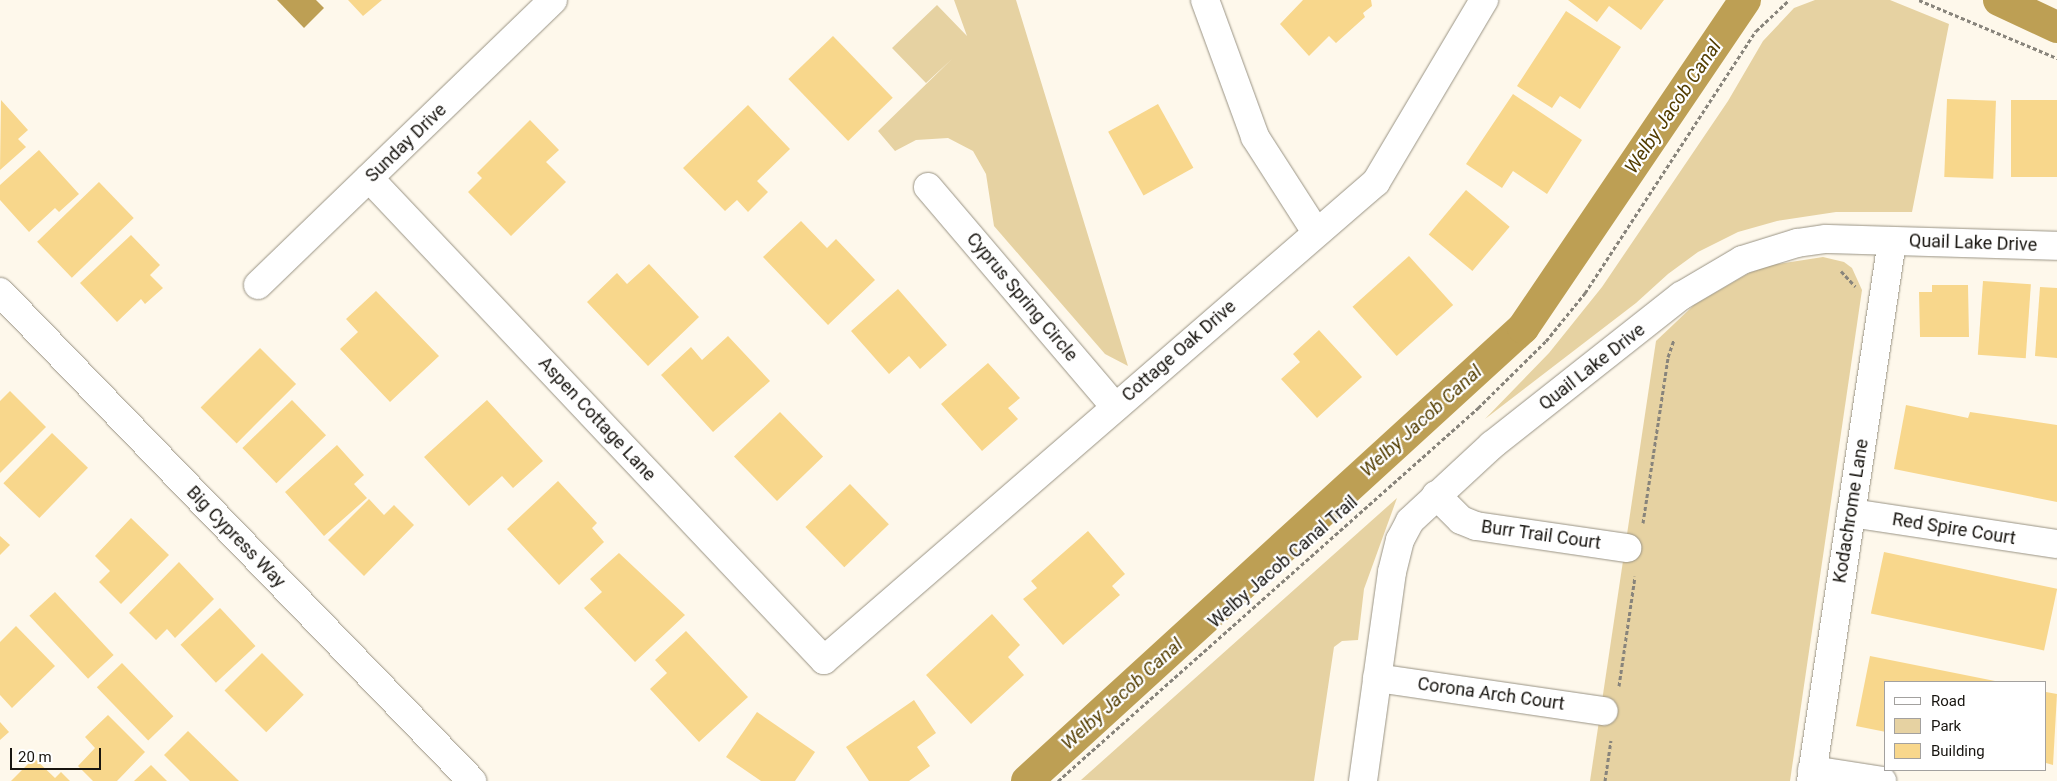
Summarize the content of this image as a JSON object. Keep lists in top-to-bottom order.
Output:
{
  "streets": {
    "street": [
      "Sunday Drive",
      "Quail Lake Drive",
      "Cyprus Spring Circle",
      "Cottage Oak Drive",
      "Aspen Cottage Lane",
      "Kodachrome Lane",
      "Red Spire Court",
      "Burr Trail Court",
      "Big Cypress Way",
      "Corona Arch Court"
    ],
    "path": ["Welby Jacob Canal Trail"]
  },
  "crossings": [
    ["Sunday Drive", "Aspen Cottage Lane"],
    ["Quail Lake Drive", "Kodachrome Lane"],
    ["Quail Lake Drive", "Burr Trail Court"],
    ["Quail Lake Drive", "Corona Arch Court"],
    ["Cyprus Spring Circle", "Cottage Oak Drive"],
    ["Cottage Oak Drive", "Aspen Cottage Lane"],
    ["Kodachrome Lane", "Red Spire Court"]
  ],
  "water": ["Welby Jacob Canal"],
  "legend": ["Road", "Park", "Building"],
  "scale_bar": "20 m"
}
